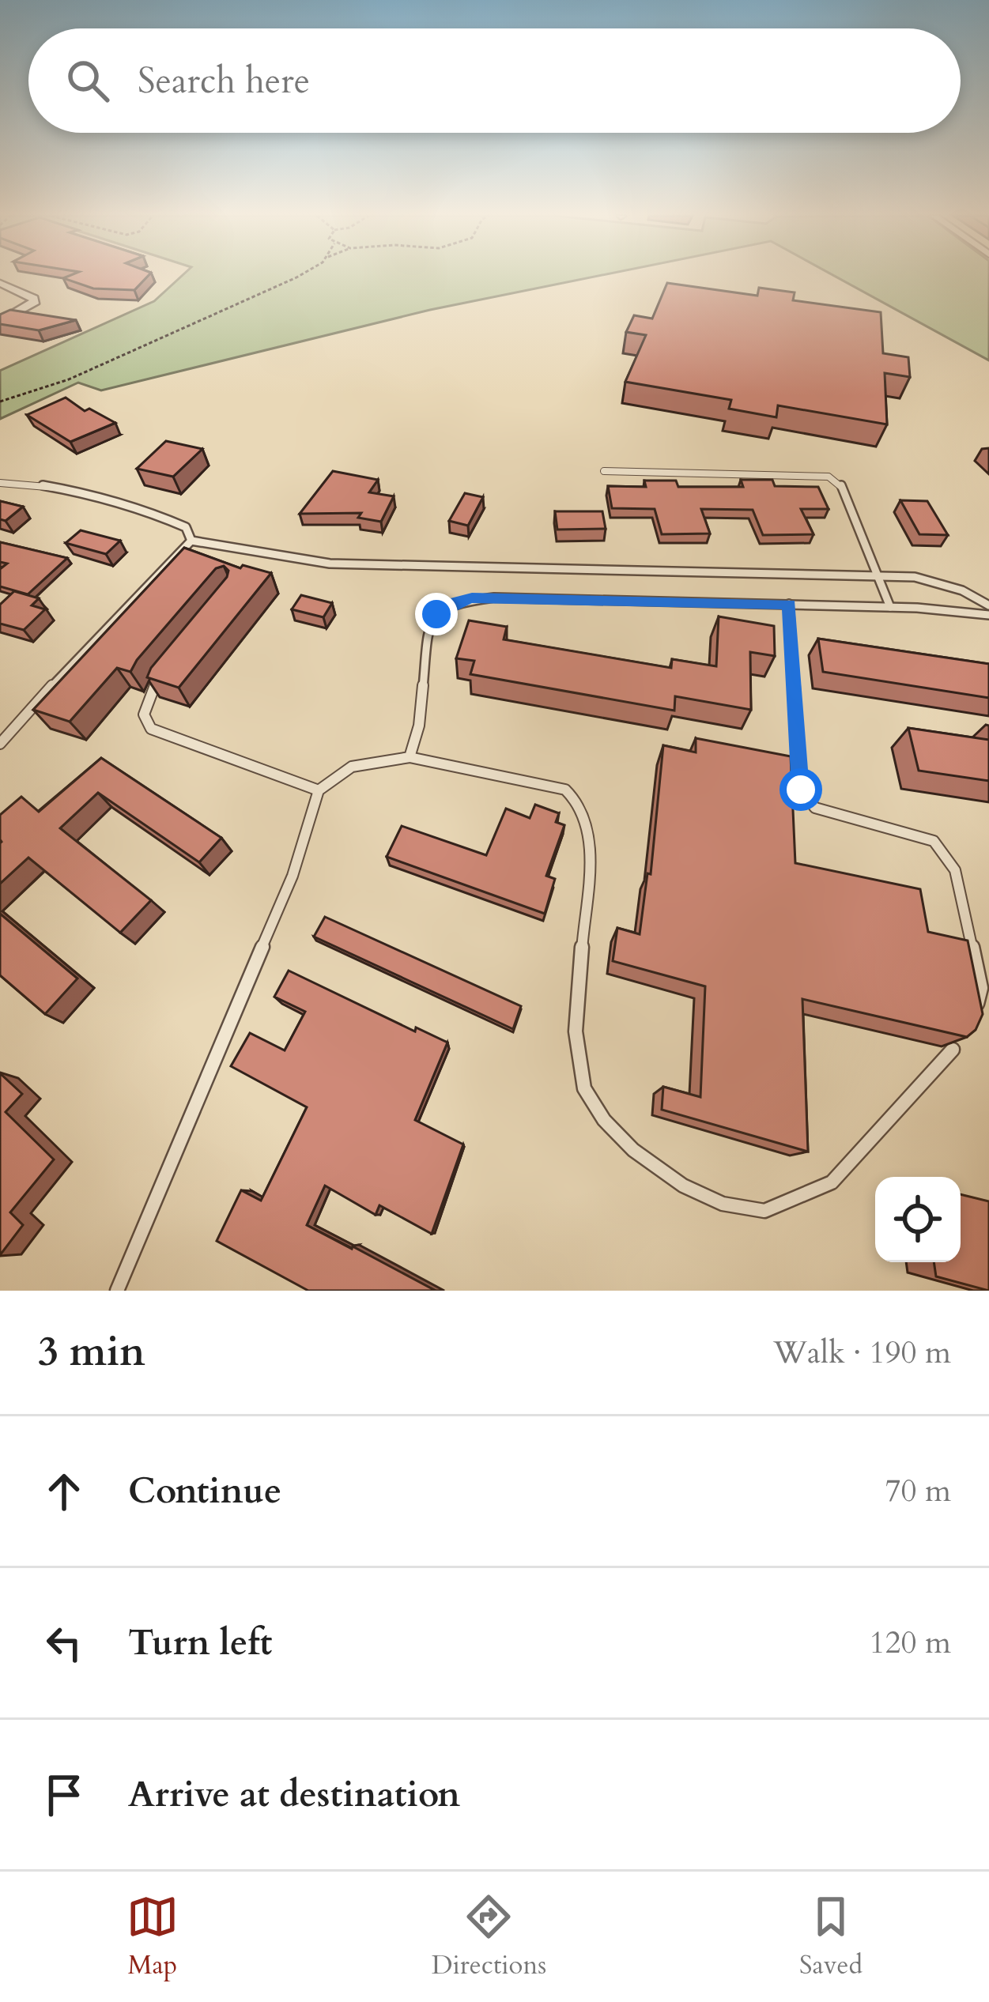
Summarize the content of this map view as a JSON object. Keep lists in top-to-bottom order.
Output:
{
  "page": {
    "search": "Search here",
    "heading": ["3 min", "Walk · 190 m"],
    "list": [
      ["Continue", "70 m"],
      ["Turn left", "120 m"],
      "Arrive at destination"
    ],
    "nav": ["Map", "Directions", "Saved"]
  }
}
